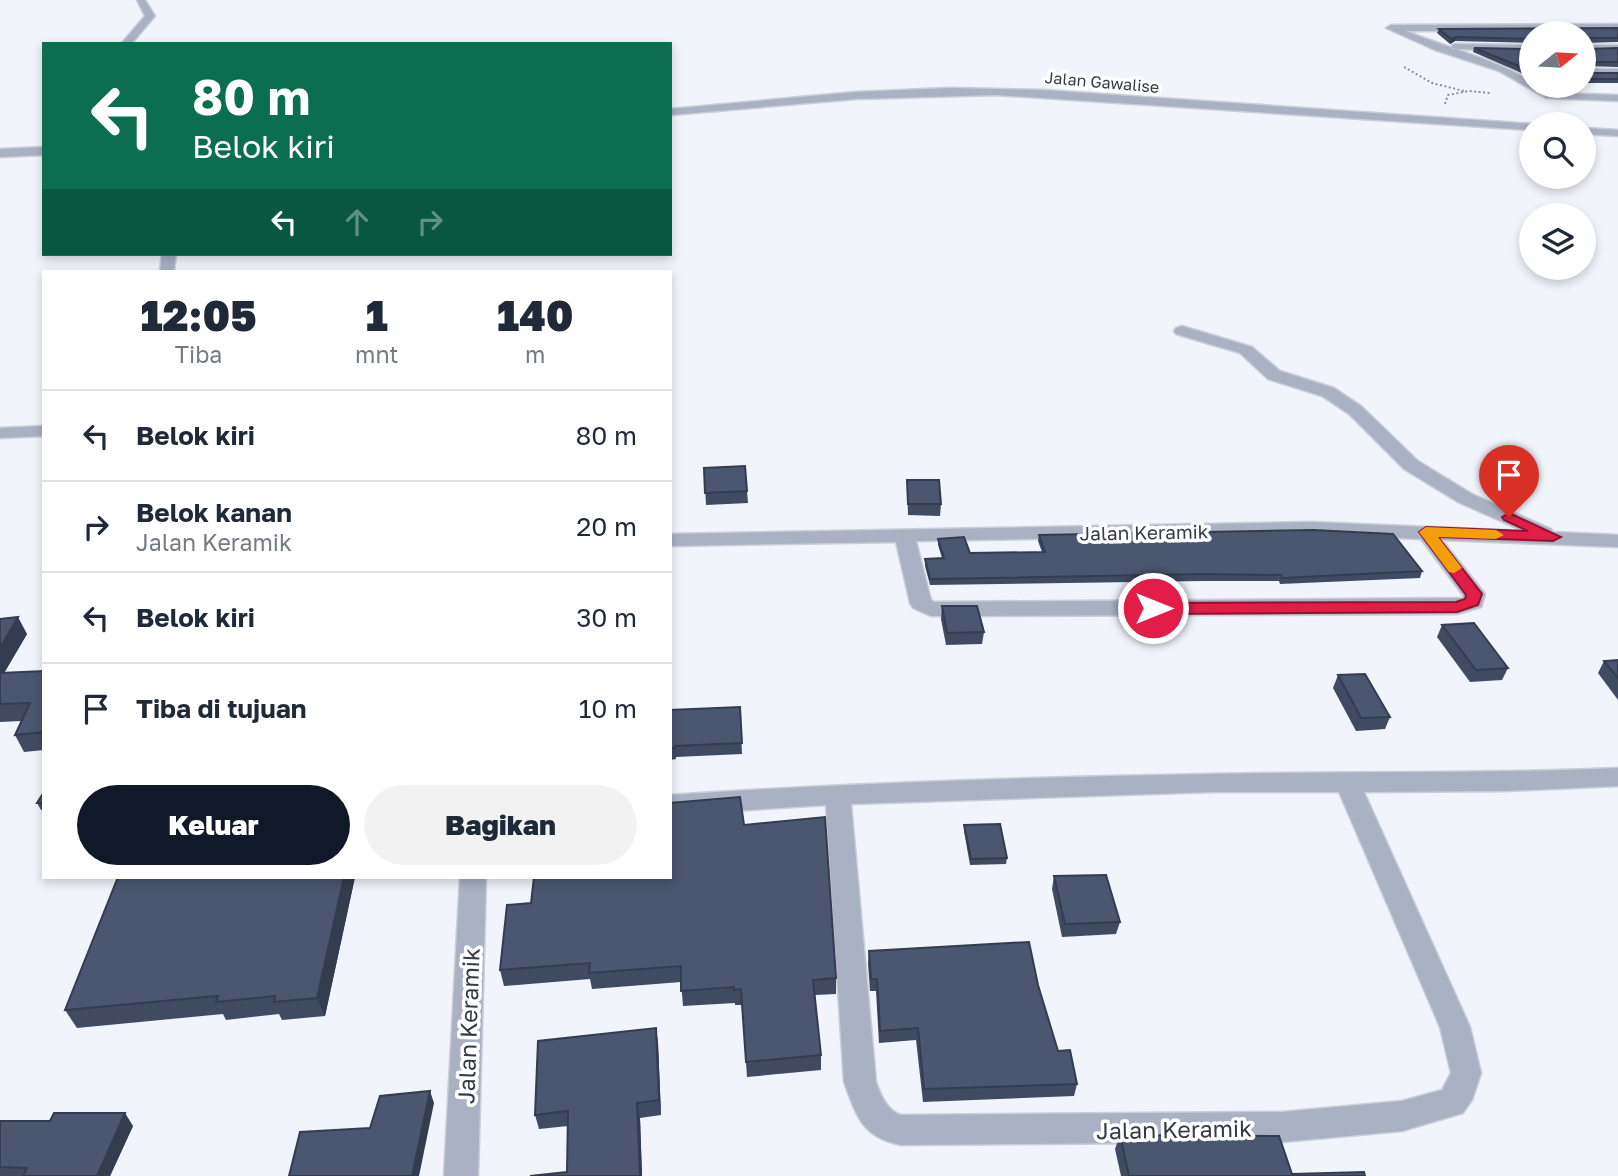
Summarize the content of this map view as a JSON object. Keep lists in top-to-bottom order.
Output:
{
  "streets": {
    "street": ["Jalan Gawalise", "Jalan Keramik"]
  },
  "north": "right",
  "page": {
    "turn": ["80 m", "Belok kiri"],
    "eta": [
      "12:05",
      "Tiba",
      "1",
      "mnt",
      "140",
      "m"
    ],
    "list": [
      {
        "name": "Belok kiri",
        "value": "80 m"
      },
      {
        "name": "Belok kanan",
        "note": "Jalan Keramik",
        "value": "20 m"
      },
      {
        "name": "Belok kiri",
        "value": "30 m"
      },
      {
        "name": "Tiba di tujuan",
        "value": "10 m"
      }
    ],
    "buttons": ["Keluar", "Bagikan"]
  }
}
